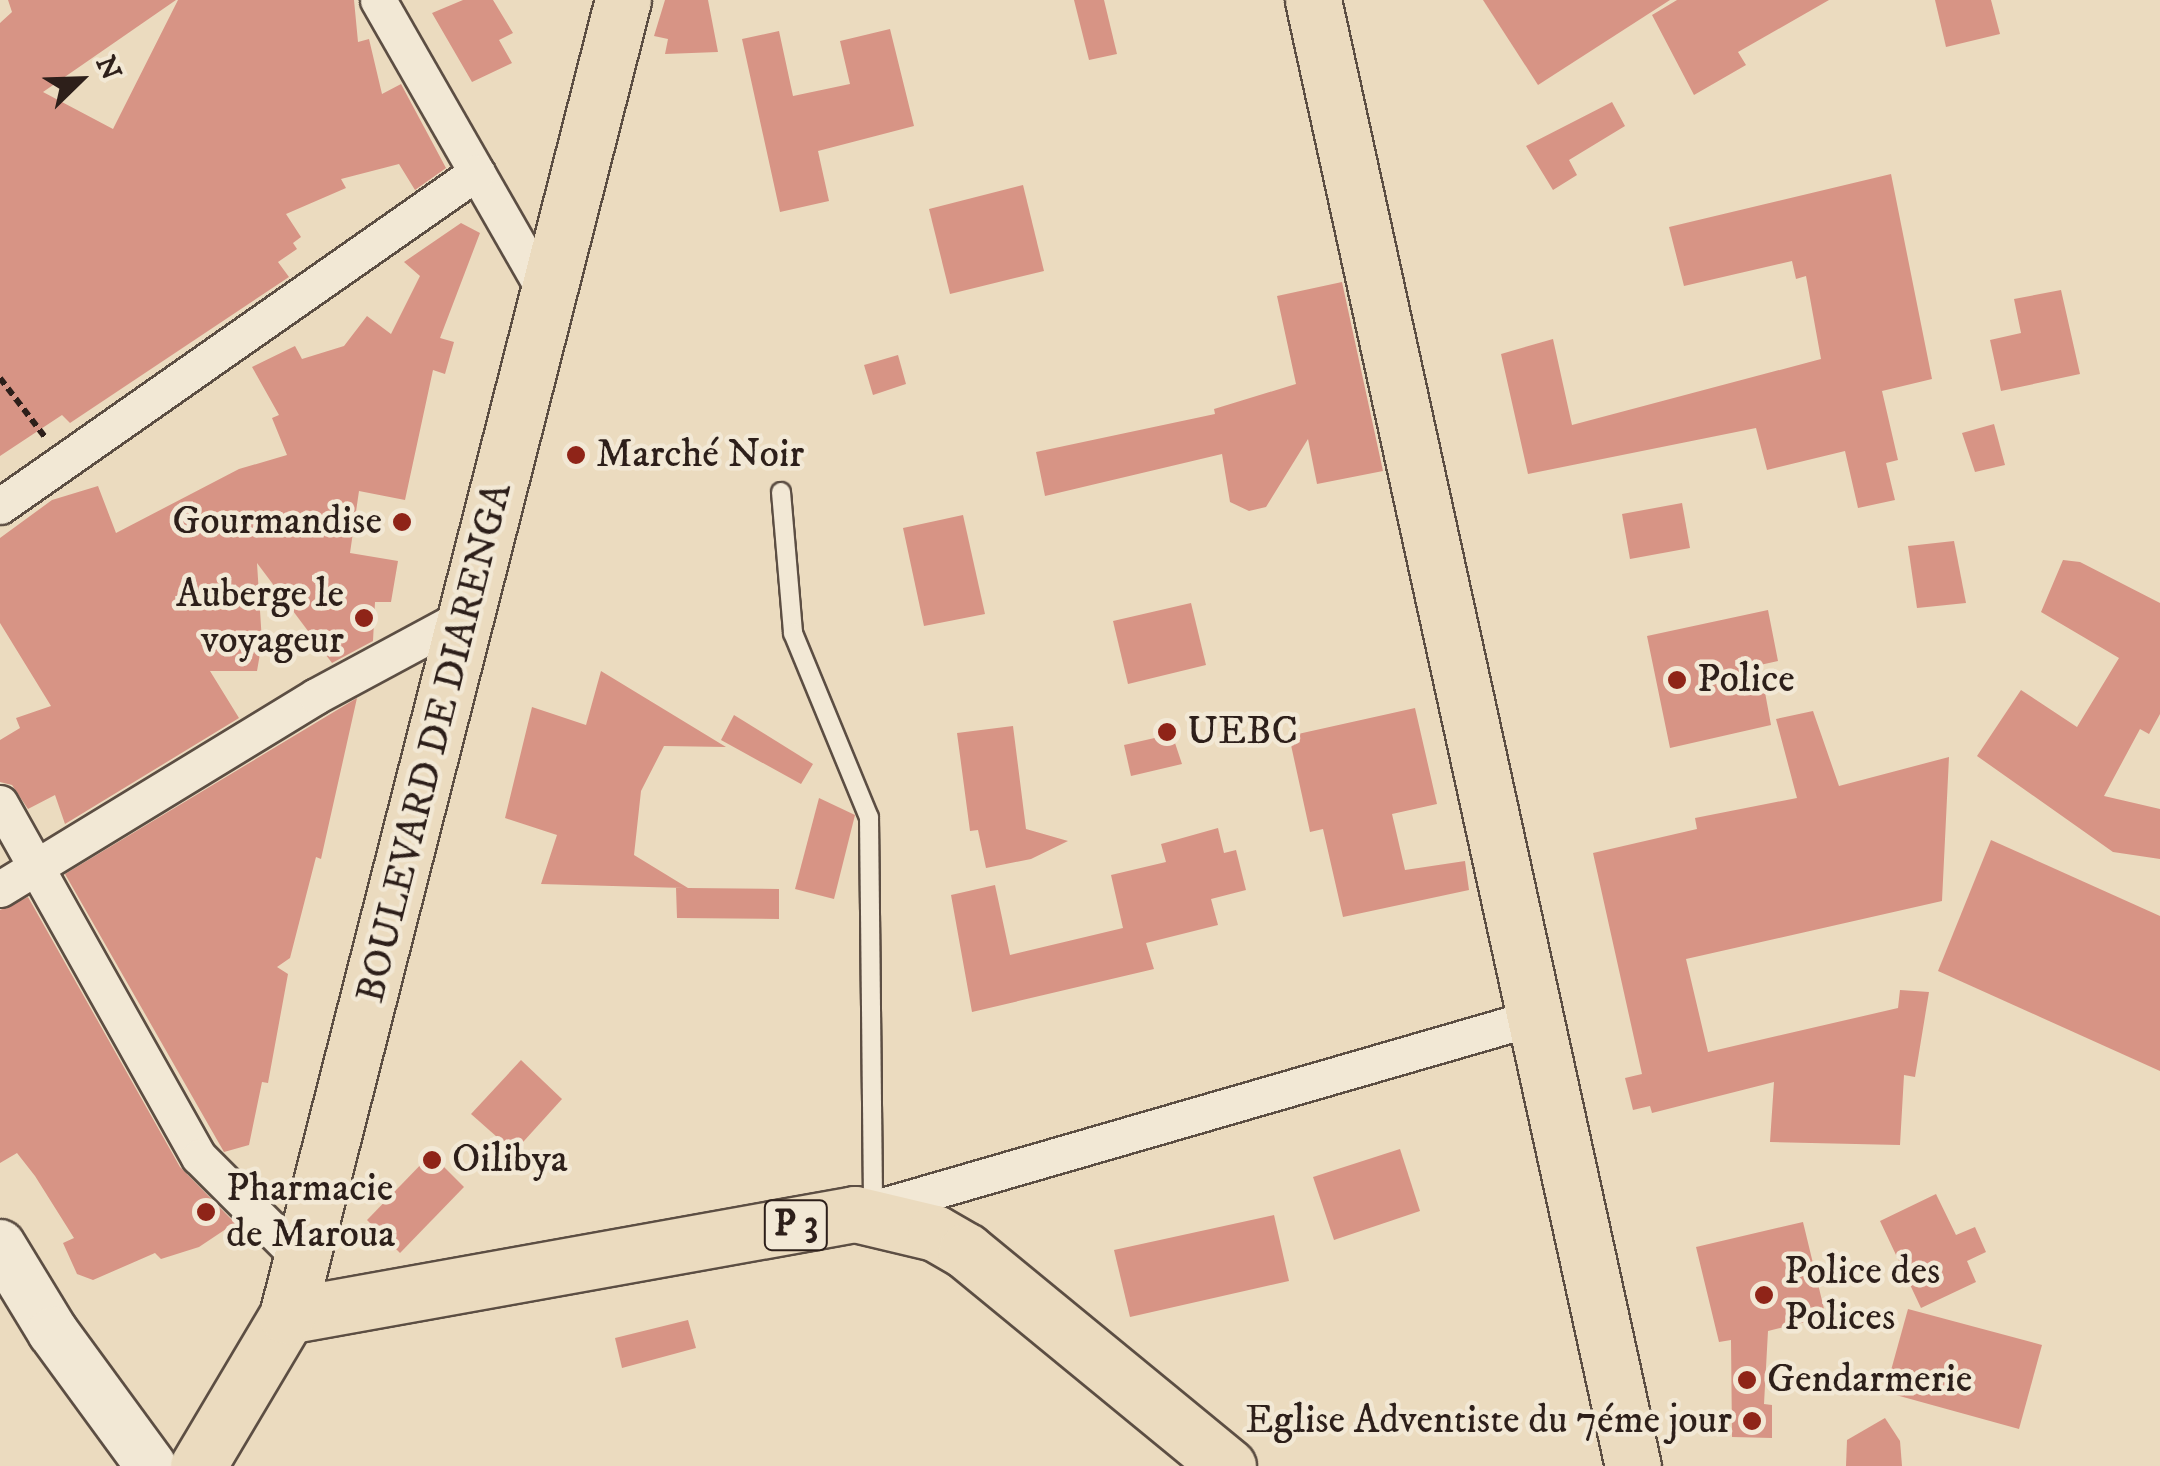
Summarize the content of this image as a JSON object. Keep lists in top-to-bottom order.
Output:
{
  "streets": {
    "main road": ["BOULEVARD DE DIARENGA", "P 3"]
  },
  "crossings": [
    ["BOULEVARD DE DIARENGA", "P 3"]
  ],
  "places": [
    "Marché Noir",
    "Gourmandise",
    "Auberge le voyageur",
    "Police",
    "UEBC",
    "Oilibya",
    "Pharmacie de Maroua",
    "Police des Polices",
    "Gendarmerie",
    "Eglise Adventiste du 7éme jour"
  ],
  "north": "top right"
}
